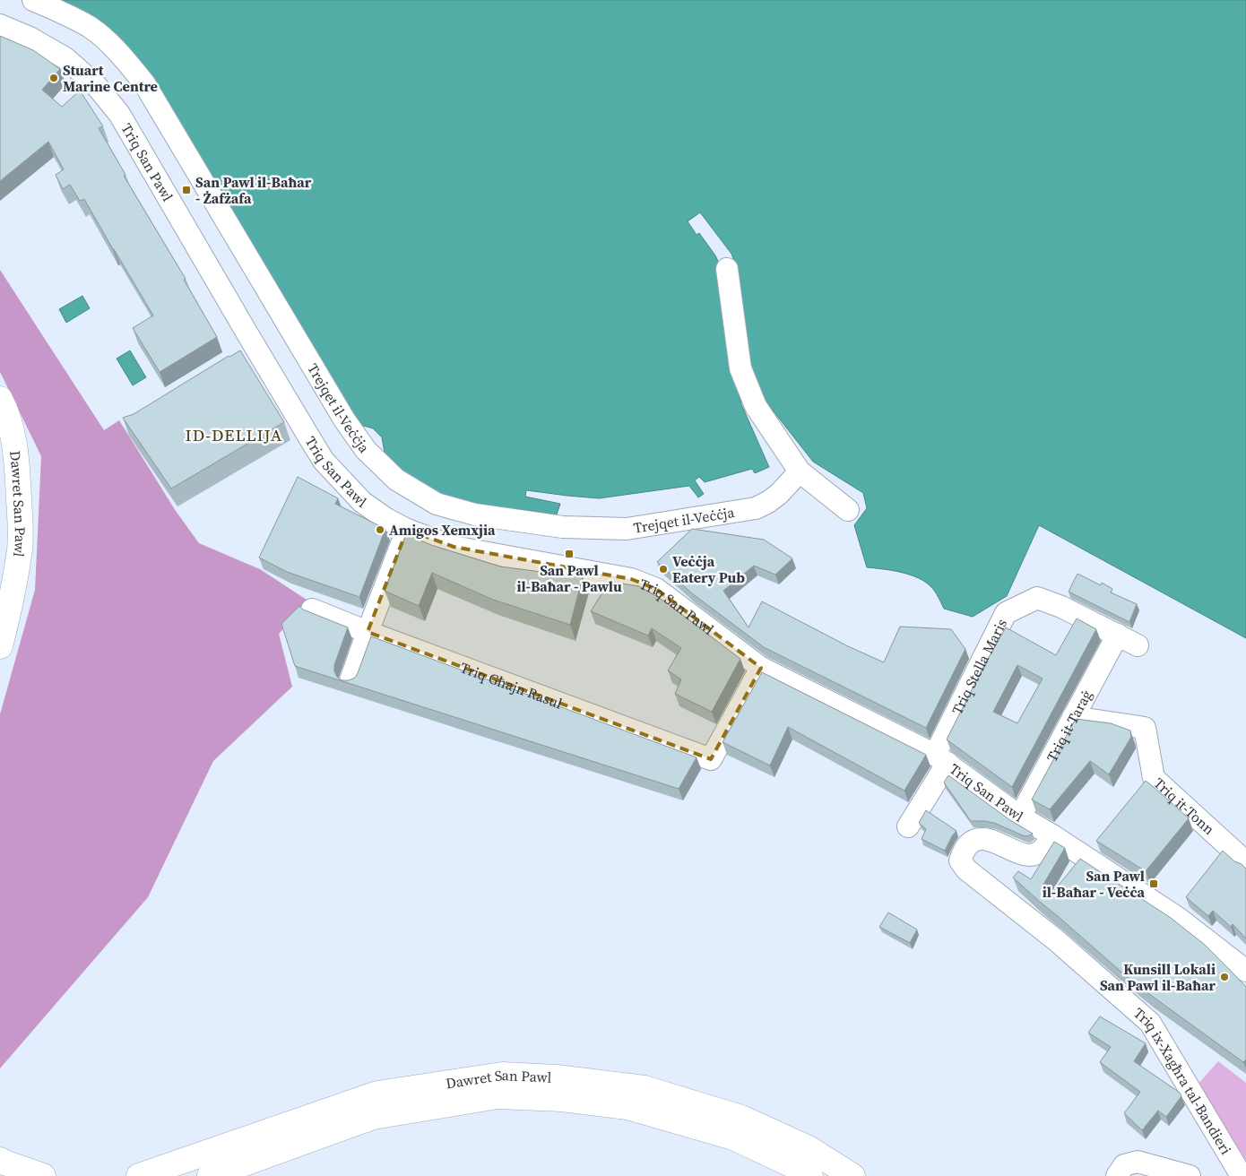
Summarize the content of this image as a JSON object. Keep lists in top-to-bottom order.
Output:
{
  "streets": {
    "highway": ["Dawret San Pawl"],
    "street": [
      "Triq San Pawl",
      "Trejqet il-Veċċja",
      "Triq Stella Maris",
      "Triq Għajn Rasul",
      "Triq it-Taraġ",
      "Triq it-Tonn",
      "Triq ix-Xagħra tal-Bandieri"
    ]
  },
  "crossings": [
    ["Triq San Pawl", "Triq Stella Maris"],
    ["Triq San Pawl", "Triq Għajn Rasul"],
    ["Triq San Pawl", "Triq it-Taraġ"],
    ["Triq San Pawl", "Triq ix-Xagħra tal-Bandieri"],
    ["Triq Stella Maris", "Triq it-Taraġ"],
    ["Triq it-Taraġ", "Triq it-Tonn"]
  ],
  "districts": ["ID-DELLIJA"],
  "places": {
    "other": [
      "Stuart Marine Centre",
      "Amigos Xemxjia",
      "Veċċja Eatery Pub",
      "Kunsill Lokali San Pawl il-Baħar"
    ],
    "transit": ["San Pawl il-Baħar - Żafżafa", "San Pawl il-Baħar - Pawlu", "San Pawl il-Baħar - Veċċa"]
  }
}
